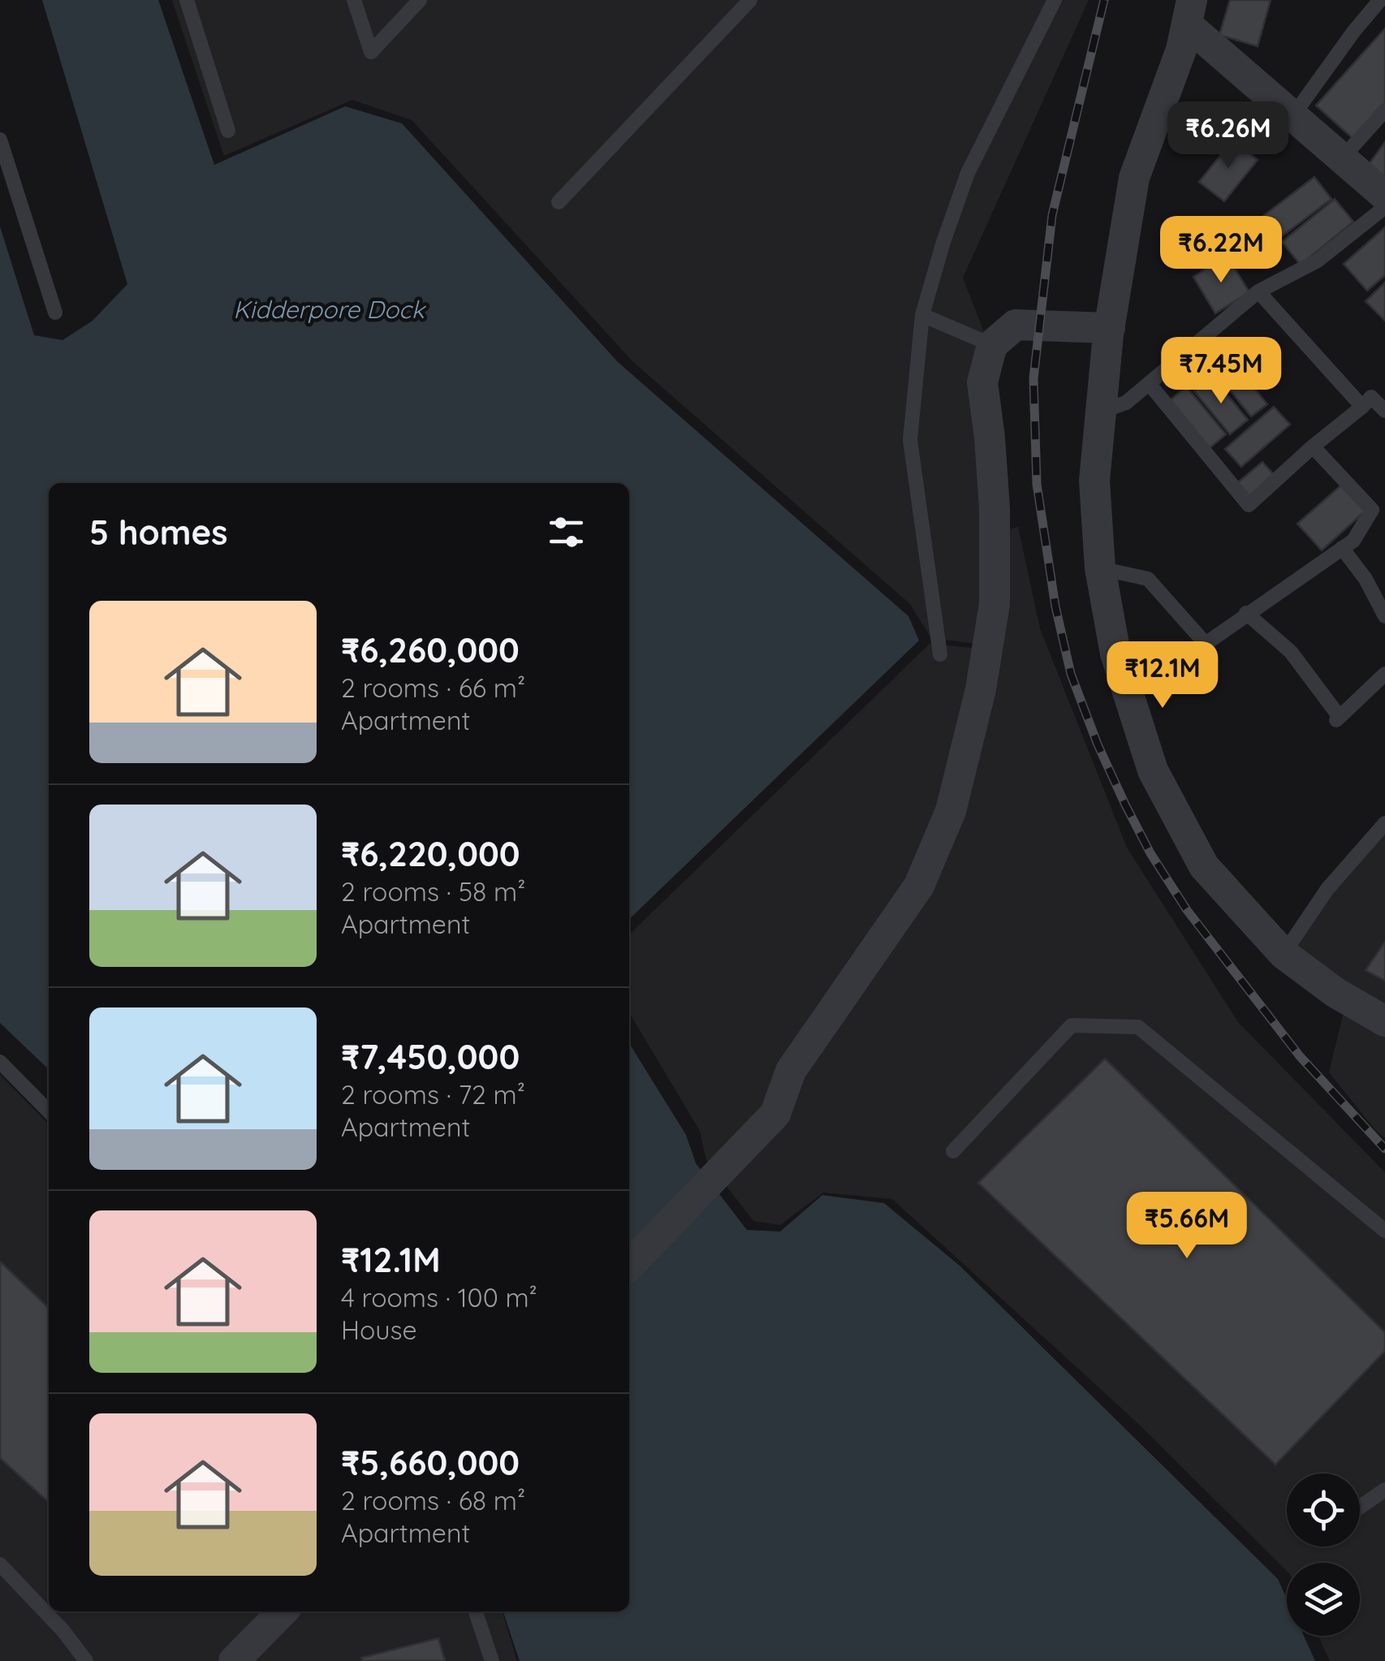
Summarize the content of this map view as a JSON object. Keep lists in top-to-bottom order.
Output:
{
  "water": ["Kidderpore Dock"],
  "page": {
    "price": [
      "₹6.26M",
      "₹6.22M",
      "₹7.45M",
      "₹12.1M",
      "₹5.66M"
    ],
    "heading": "5 homes",
    "list": [
      {
        "name": "₹6,260,000",
        "note": "2 rooms · 66 m² · Apartment"
      },
      {
        "name": "₹6,220,000",
        "note": "2 rooms · 58 m² · Apartment"
      },
      {
        "name": "₹7,450,000",
        "note": "2 rooms · 72 m² · Apartment"
      },
      {
        "name": "₹12.1M",
        "note": "4 rooms · 100 m² · House"
      },
      {
        "name": "₹5,660,000",
        "note": "2 rooms · 68 m² · Apartment"
      }
    ]
  }
}
